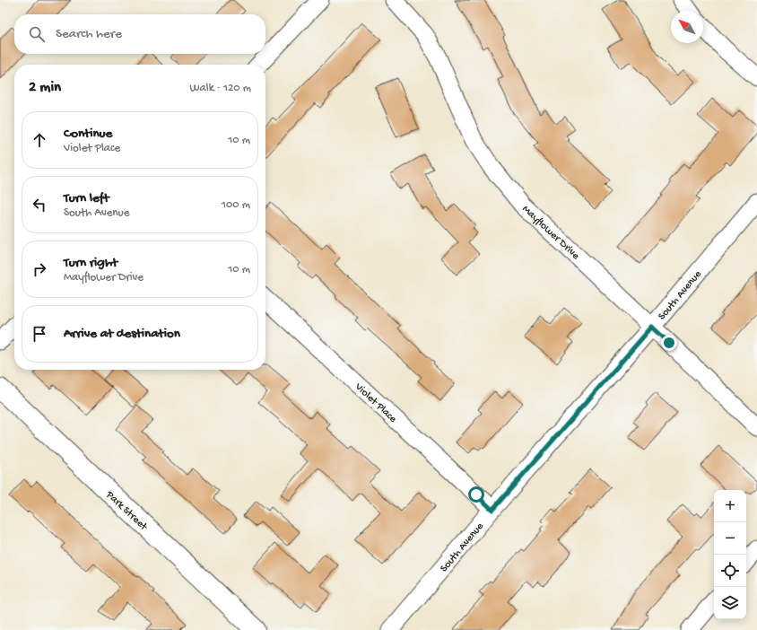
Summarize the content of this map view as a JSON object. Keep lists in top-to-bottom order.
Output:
{
  "streets": {
    "main road": ["Park Street"],
    "street": ["Mayflower Drive", "South Avenue", "Violet Place"]
  },
  "crossings": [
    ["Mayflower Drive", "South Avenue"],
    ["South Avenue", "Violet Place"]
  ],
  "north": "top left",
  "page": {
    "search": "Search here",
    "heading": ["2 min", "Walk · 120 m"],
    "list": [
      ["Continue", "Violet Place", "10 m"],
      ["Turn left", "South Avenue", "100 m"],
      ["Turn right", "Mayflower Drive", "10 m"],
      "Arrive at destination"
    ],
    "map_buttons": ["+", "−"]
  }
}
